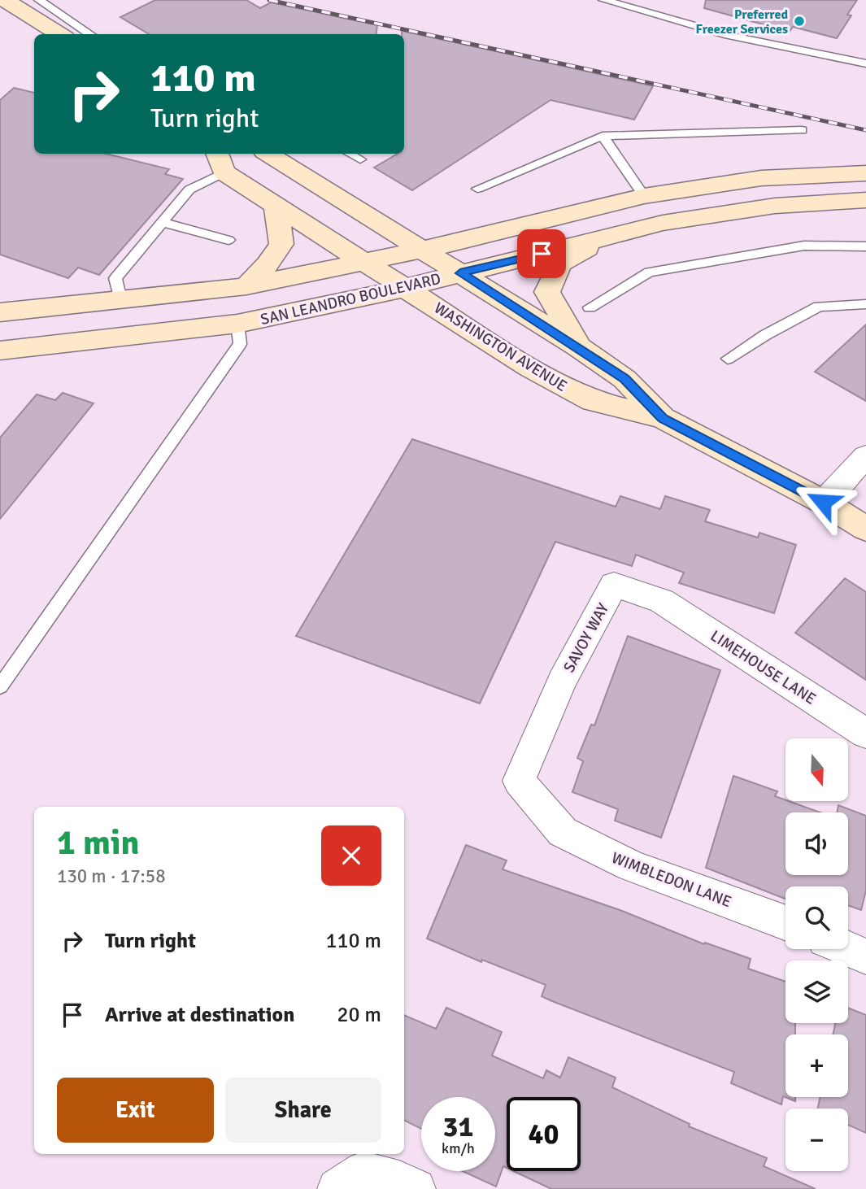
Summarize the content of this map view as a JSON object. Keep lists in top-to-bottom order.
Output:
{
  "streets": {
    "main road": ["SAN LEANDRO BOULEVARD", "WASHINGTON AVENUE"],
    "street": ["SAVOY WAY", "LIMEHOUSE LANE", "WIMBLEDON LANE"]
  },
  "crossings": [
    ["SAN LEANDRO BOULEVARD", "WASHINGTON AVENUE"],
    ["SAVOY WAY", "LIMEHOUSE LANE"],
    ["SAVOY WAY", "WIMBLEDON LANE"]
  ],
  "places": ["Preferred Freezer Services"],
  "north": "bottom",
  "page": {
    "turn": ["110 m", "Turn right"],
    "map_buttons": ["+", "−"],
    "heading": ["1 min", "130 m · 17:58"],
    "list": [
      {
        "name": "Turn right",
        "value": "110 m"
      },
      {
        "name": "Arrive at destination",
        "value": "20 m"
      }
    ],
    "buttons": ["Exit", "Share"],
    "speed": "31 km/h",
    "limit": "40"
  }
}
